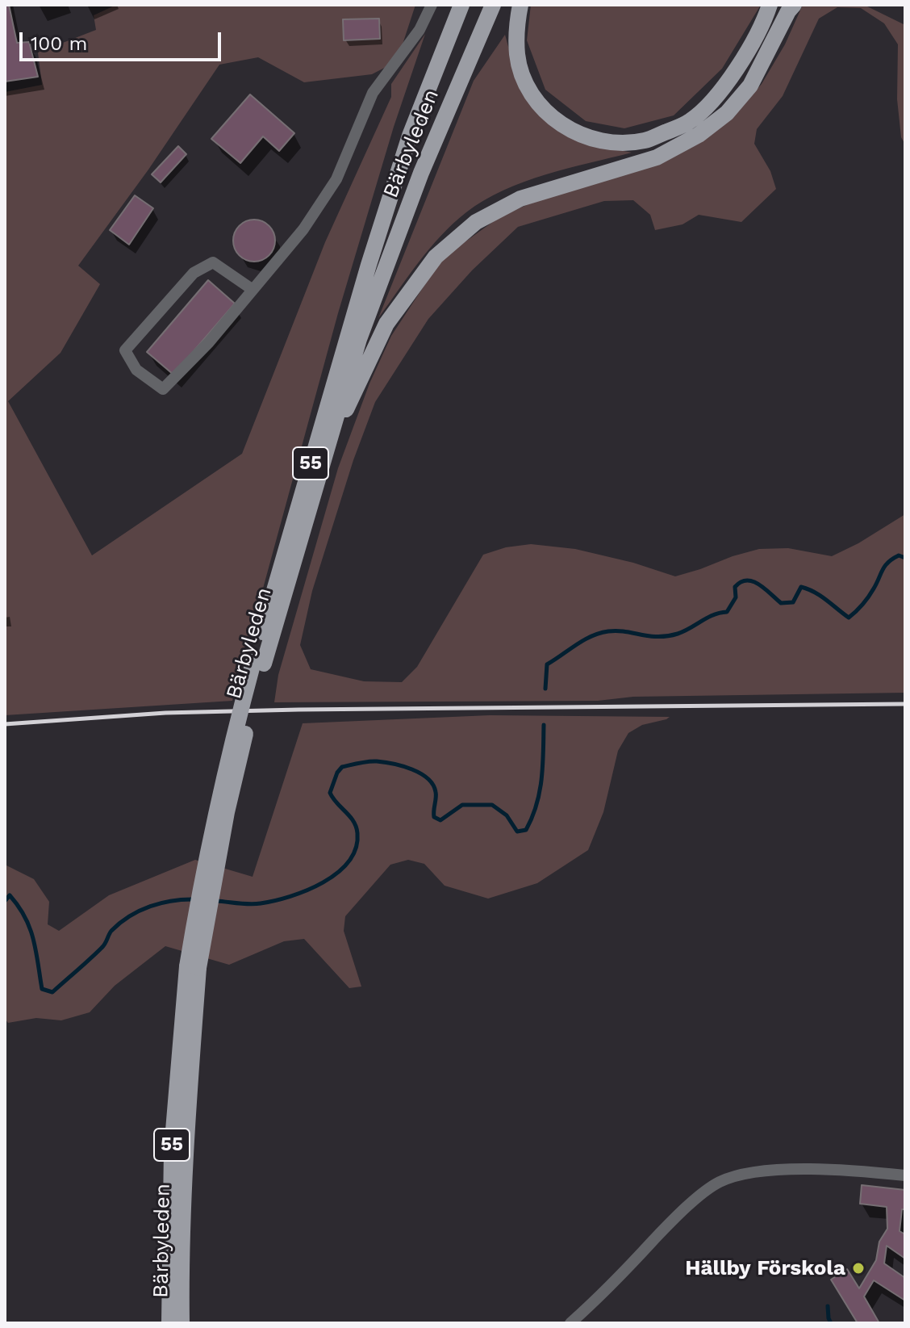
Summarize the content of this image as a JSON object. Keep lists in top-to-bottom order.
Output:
{
  "streets": {
    "main road": ["Bärbyleden", "55"]
  },
  "places": ["Hällby Förskola"],
  "scale_bar": "100 m"
}
